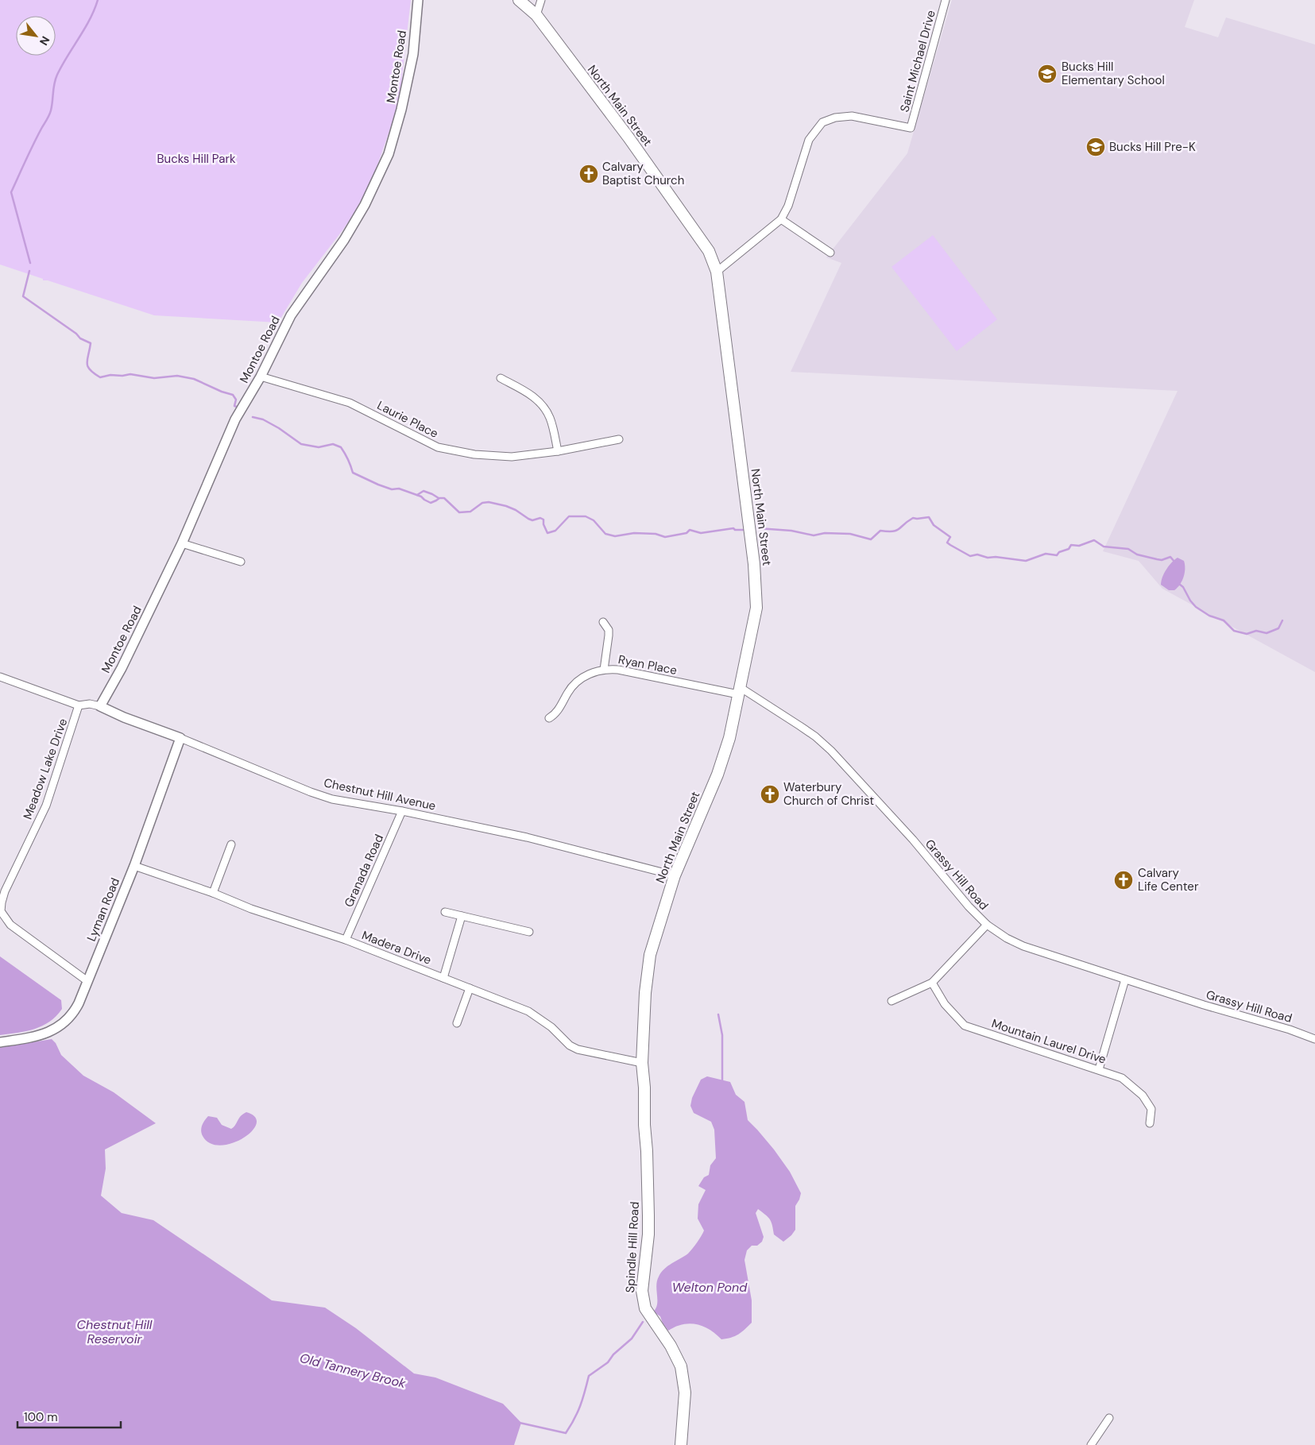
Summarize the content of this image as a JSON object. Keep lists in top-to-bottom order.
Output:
{
  "streets": {
    "main road": ["North Main Street", "Spindle Hill Road"],
    "street": [
      "Saint Michael Drive",
      "Montoe Road",
      "Laurie Place",
      "Ryan Place",
      "Meadow Lake Drive",
      "Chestnut Hill Avenue",
      "Granada Road",
      "Grassy Hill Road",
      "Lyman Road",
      "Madera Drive",
      "Mountain Laurel Drive"
    ]
  },
  "crossings": [
    ["Montoe Road", "Laurie Place"],
    ["Montoe Road", "Chestnut Hill Avenue"],
    ["North Main Street", "Ryan Place"],
    ["North Main Street", "Chestnut Hill Avenue"],
    ["North Main Street", "Grassy Hill Road"],
    ["North Main Street", "Madera Drive"],
    ["North Main Street", "Spindle Hill Road"],
    ["Ryan Place", "Grassy Hill Road"],
    ["Meadow Lake Drive", "Chestnut Hill Avenue"],
    ["Meadow Lake Drive", "Lyman Road"],
    ["Chestnut Hill Avenue", "Granada Road"],
    ["Chestnut Hill Avenue", "Lyman Road"],
    ["Granada Road", "Madera Drive"],
    ["Lyman Road", "Madera Drive"]
  ],
  "water": ["Welton Pond", "Chestnut Hill Reservoir", "Old Tannery Brook"],
  "parks": ["Bucks Hill Park"],
  "places": {
    "school or university": ["Bucks Hill Elementary School", "Bucks Hill Pre-K"],
    "church": ["Calvary Baptist Church", "Waterbury Church of Christ", "Calvary Life Center"]
  },
  "scale_bar": "100 m",
  "north": "bottom right"
}
